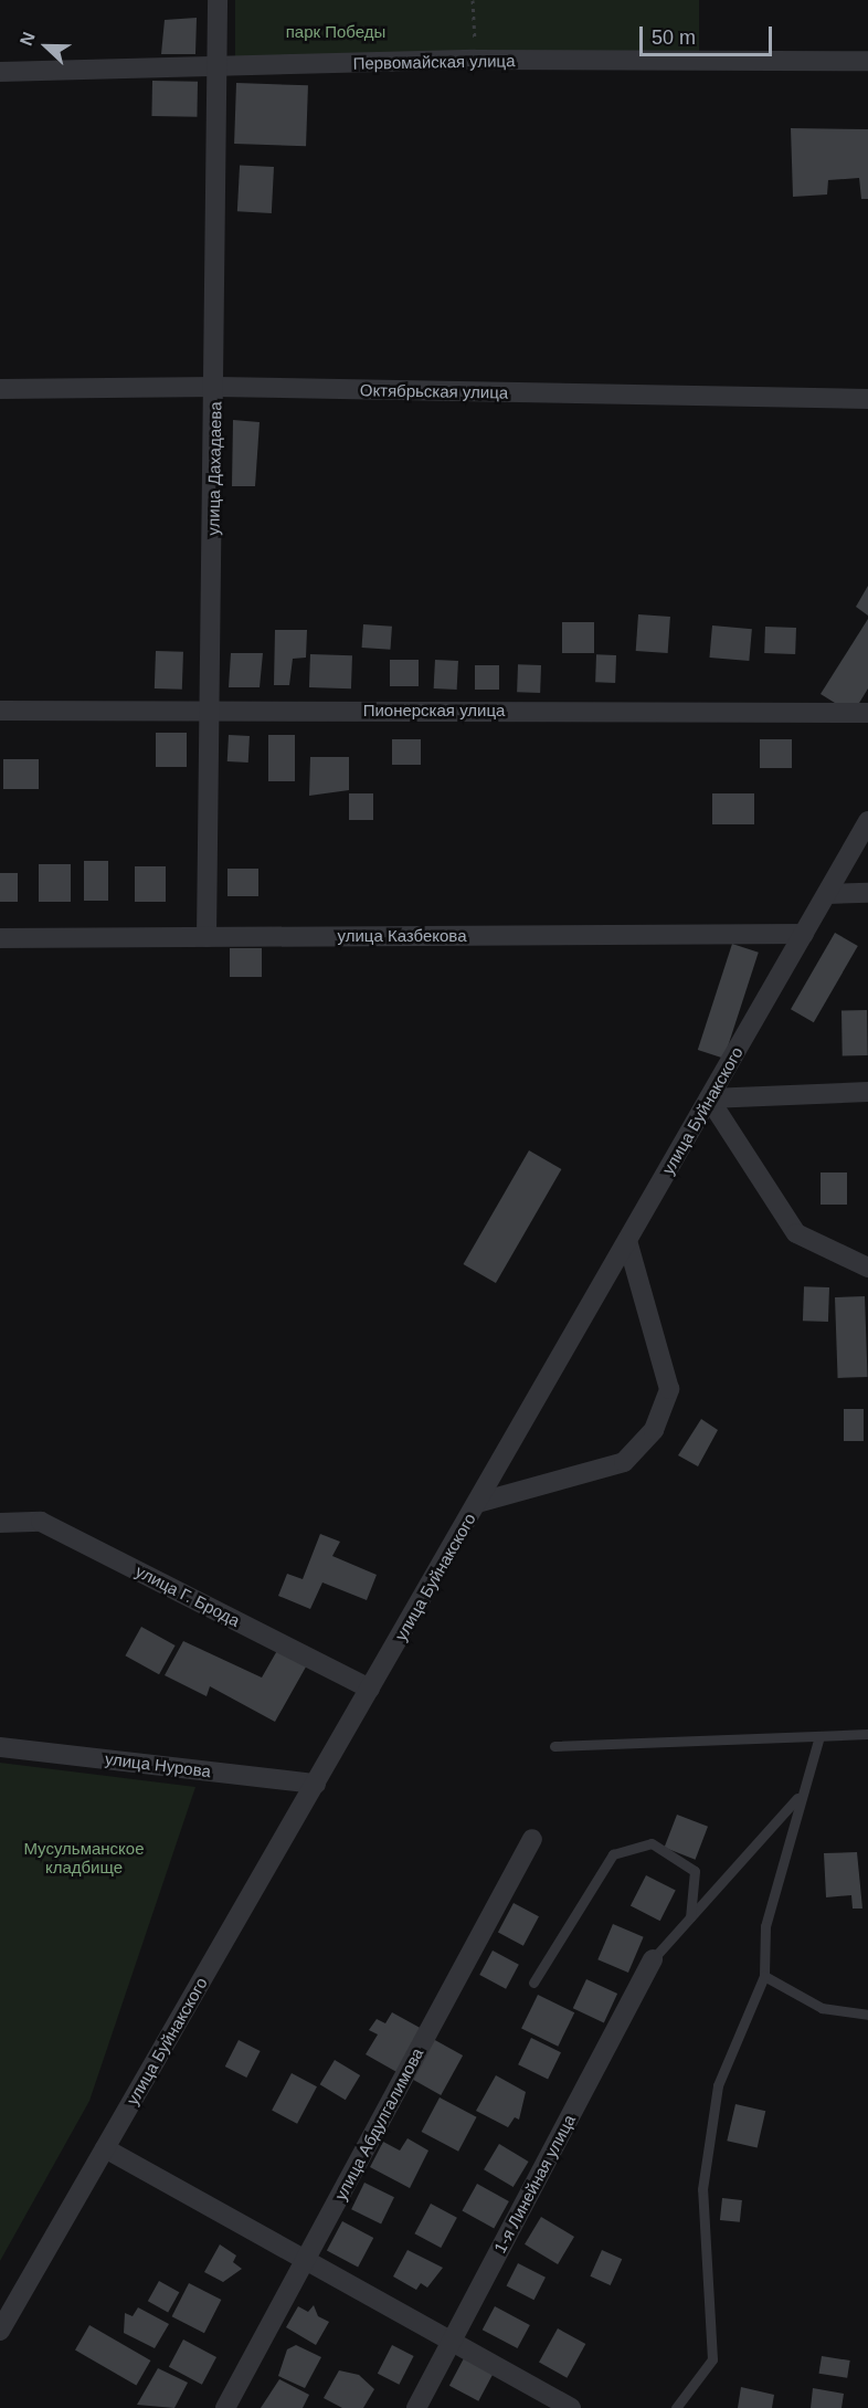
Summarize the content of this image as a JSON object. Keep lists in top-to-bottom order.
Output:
{
  "streets": {
    "street": [
      "Первомайская улица",
      "Октябрьская улица",
      "улица Дахадаева",
      "Пионерская улица",
      "улица Казбекова",
      "улица Буйнакского",
      "улица Г. Брода",
      "улица Нурова",
      "улица Абдулгалимова",
      "1-я Линейная улица"
    ]
  },
  "crossings": [
    ["Первомайская улица", "улица Дахадаева"],
    ["Октябрьская улица", "улица Дахадаева"],
    ["улица Дахадаева", "Пионерская улица"],
    ["улица Дахадаева", "улица Казбекова"],
    ["улица Казбекова", "улица Буйнакского"],
    ["улица Буйнакского", "улица Г. Брода"],
    ["улица Буйнакского", "улица Нурова"]
  ],
  "parks": ["парк Победы", "Мусульманское кладбище"],
  "scale_bar": "50 m",
  "north": "left"
}
